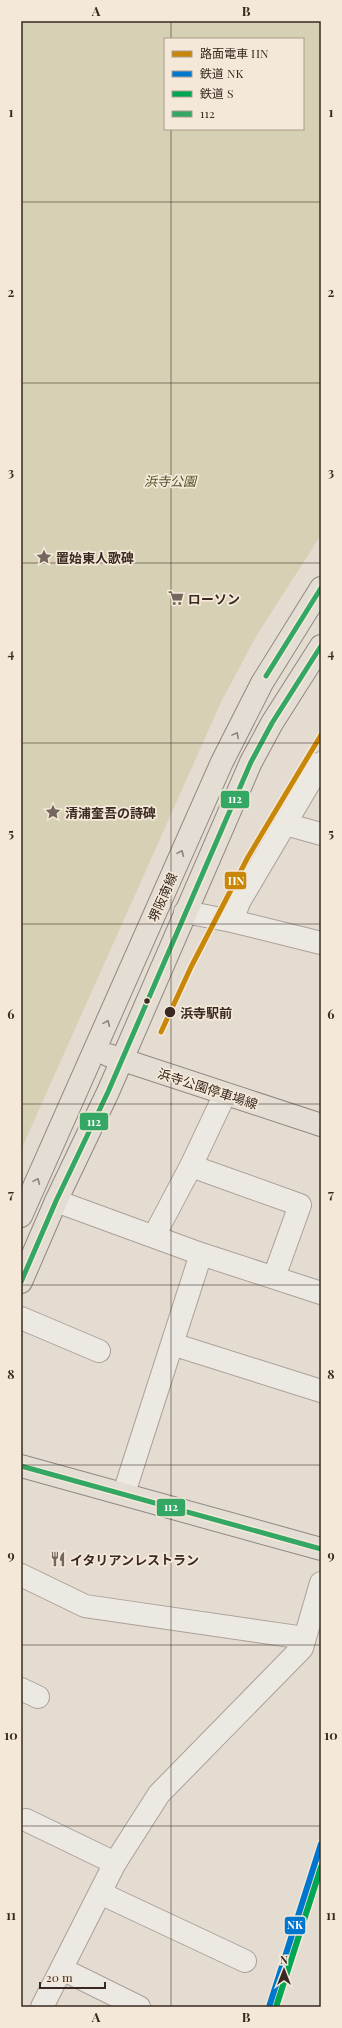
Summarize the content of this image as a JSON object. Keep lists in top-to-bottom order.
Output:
{
  "streets": {
    "main road": ["堺阪南線", "浜寺公園停車場線"]
  },
  "crossings": [
    ["堺阪南線", "浜寺公園停車場線"]
  ],
  "parks": ["浜寺公園"],
  "places": {
    "place": ["置始東人歌碑", "清浦奎吾の詩碑"],
    "supermarket": ["ローソン"],
    "other": ["浜寺駅前"],
    "restaurant": ["イタリアンレストラン"]
  },
  "lines": [
    "transit line 112",
    "tram line HN",
    "rail line NK",
    "rail line S"
  ],
  "legend": [
    "路面電車 HN",
    "鉄道 NK",
    "鉄道 S",
    "112"
  ],
  "scale_bar": "20 m",
  "north": "top",
  "grid": {
    "columns": ["A", "B"],
    "rows": [
      "1",
      "2",
      "3",
      "4",
      "5",
      "6",
      "7",
      "8",
      "9",
      "10",
      "11"
    ]
  }
}
